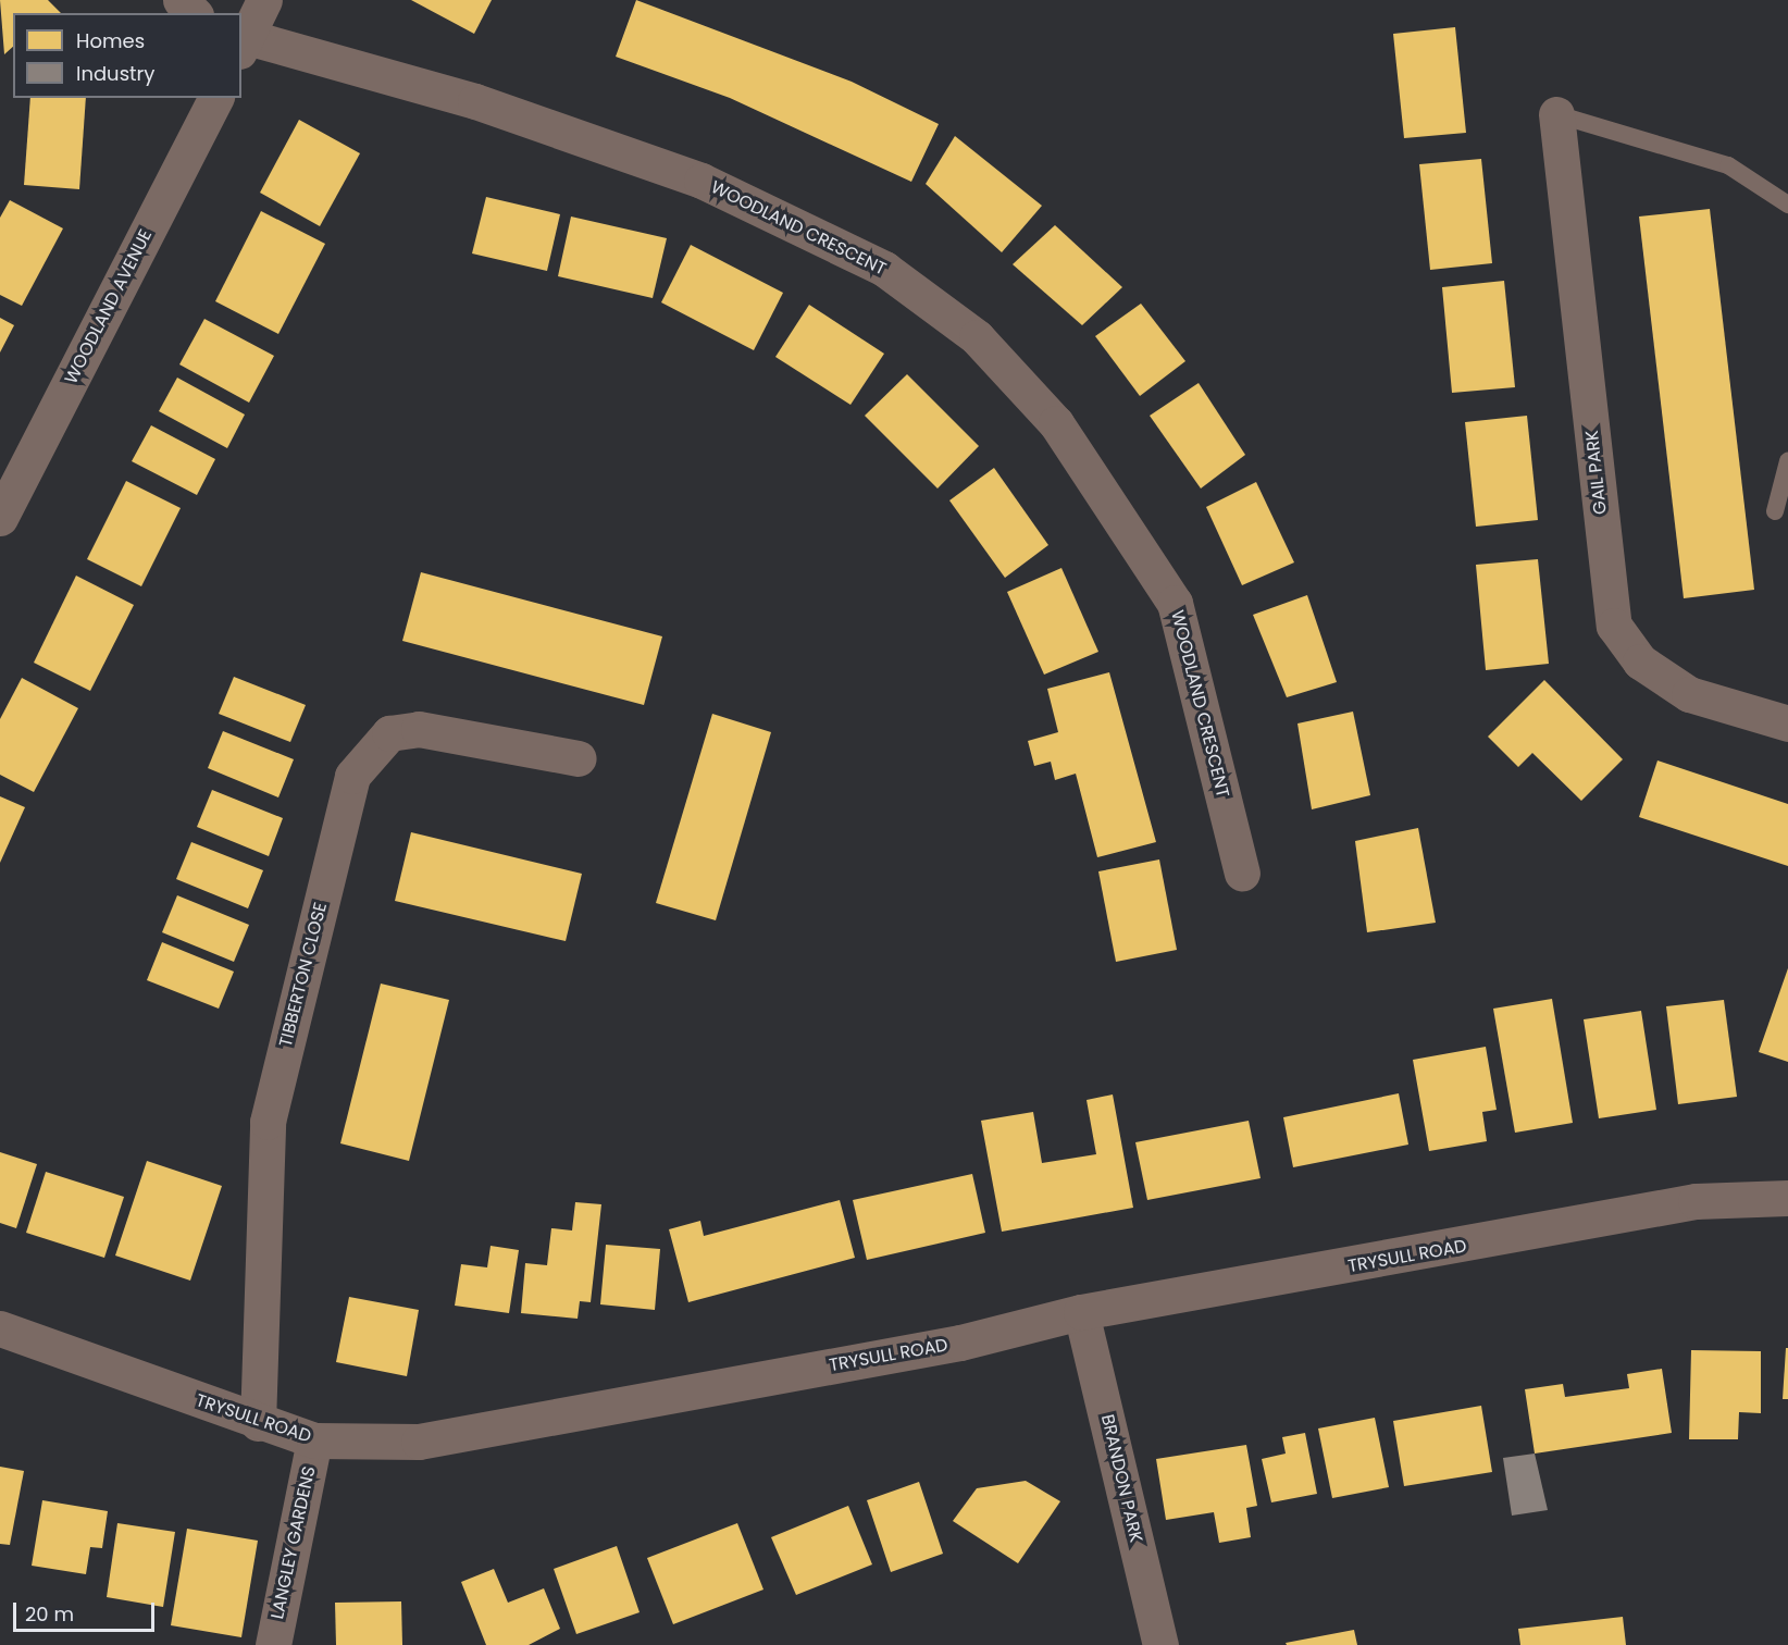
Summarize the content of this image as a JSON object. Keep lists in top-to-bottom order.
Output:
{
  "streets": {
    "street": [
      "WOODLAND CRESCENT",
      "WOODLAND AVENUE",
      "GAIL PARK",
      "TIBBERTON CLOSE",
      "TRYSULL ROAD",
      "BRANDON PARK",
      "LANGLEY GARDENS"
    ]
  },
  "crossings": [
    ["TIBBERTON CLOSE", "TRYSULL ROAD"],
    ["TRYSULL ROAD", "BRANDON PARK"],
    ["TRYSULL ROAD", "LANGLEY GARDENS"]
  ],
  "legend": ["Homes", "Industry"],
  "scale_bar": "20 m"
}
